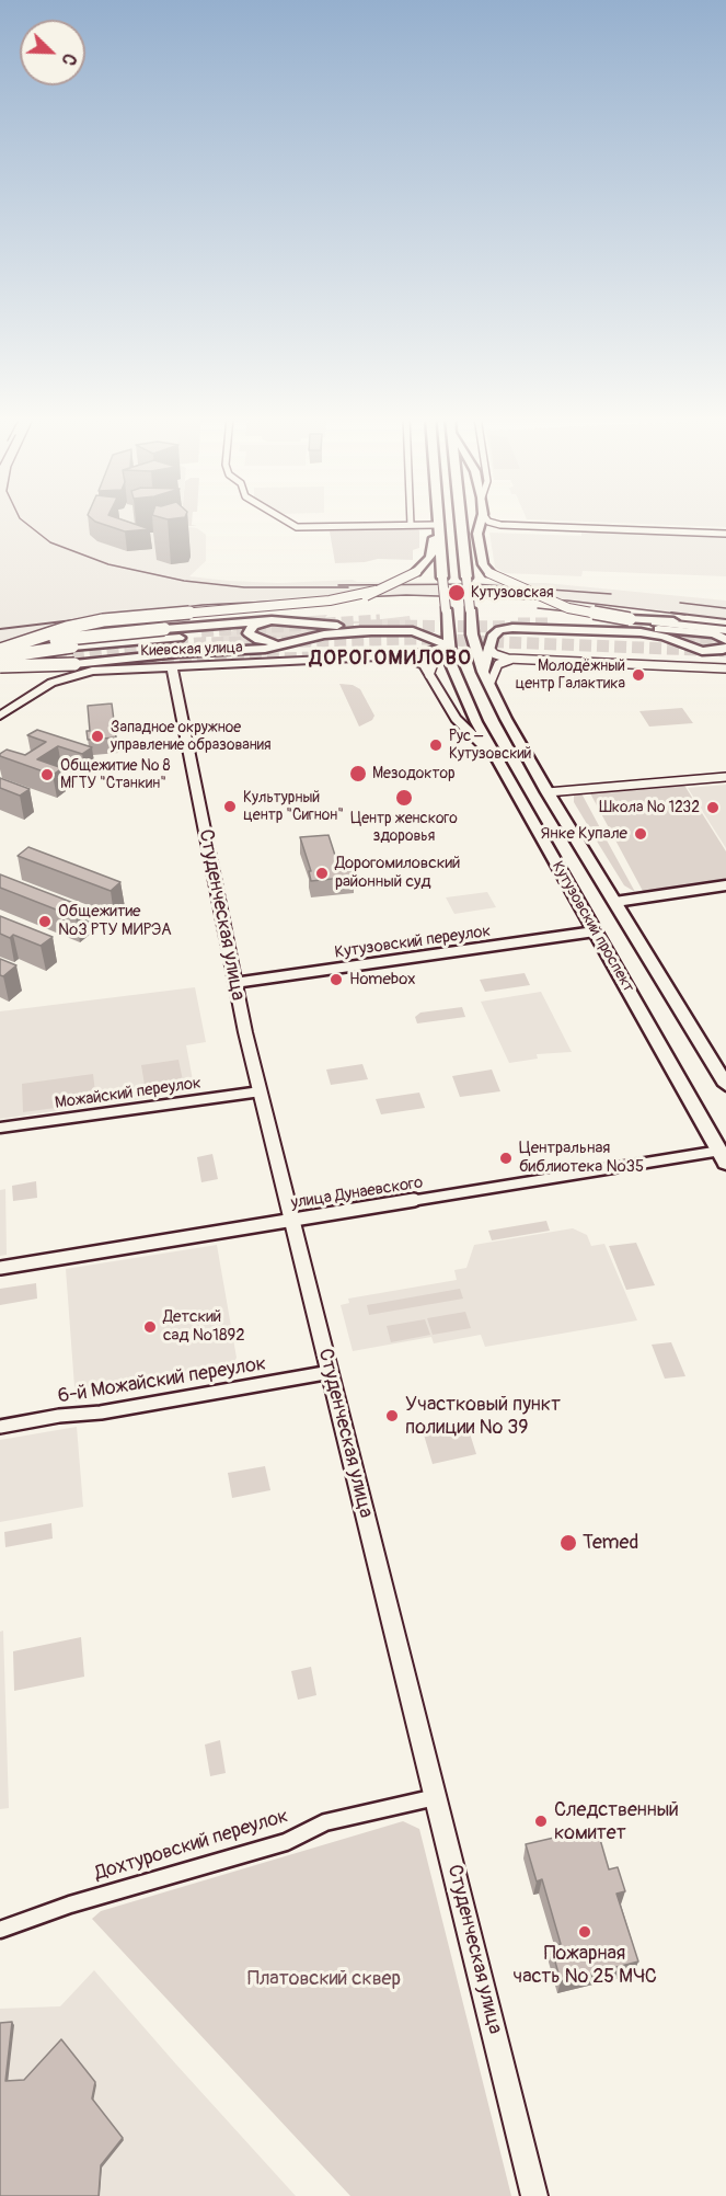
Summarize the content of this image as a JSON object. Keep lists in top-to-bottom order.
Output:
{
  "streets": {
    "main road": ["Кутузовский проспект"],
    "street": [
      "Киевская улица",
      "Студенческая улица",
      "Кутузовский переулок",
      "Можайский переулок",
      "улица Дунаевского",
      "6-й Можайский переулок",
      "Дохтуровский переулок"
    ]
  },
  "crossings": [
    ["Киевская улица", "Студенческая улица"],
    ["Киевская улица", "Кутузовский проспект"],
    ["Студенческая улица", "Кутузовский переулок"],
    ["Студенческая улица", "Можайский переулок"],
    ["Студенческая улица", "улица Дунаевского"],
    ["Студенческая улица", "6-й Можайский переулок"],
    ["Студенческая улица", "Дохтуровский переулок"],
    ["Кутузовский проспект", "Кутузовский переулок"],
    ["Кутузовский проспект", "улица Дунаевского"]
  ],
  "districts": ["ДОРОГОМИЛОВО"],
  "parks": ["Платовский сквер"],
  "places": [
    "Кутузовская",
    "Молодёжный центр Галактика",
    "Западное окружное управление образования",
    "Рус – Кутузовский",
    "Мезодоктор",
    "Общежитие № 8 МГТУ \"Станкин\"",
    "Центр женского здоровья",
    "Культурный центр \"Сигнон\"",
    "Школа № 1232",
    "Янке Купале",
    "Дорогомиловский районный суд",
    "Общежитие №3 РТУ МИРЭА",
    "Homebox",
    "Центральная библиотека №35",
    "Детский сад №1892",
    "Участковый пункт полиции № 39",
    "Temed",
    "Следственный комитет",
    "Пожарная часть № 25 МЧС"
  ],
  "north": "bottom right"
}
